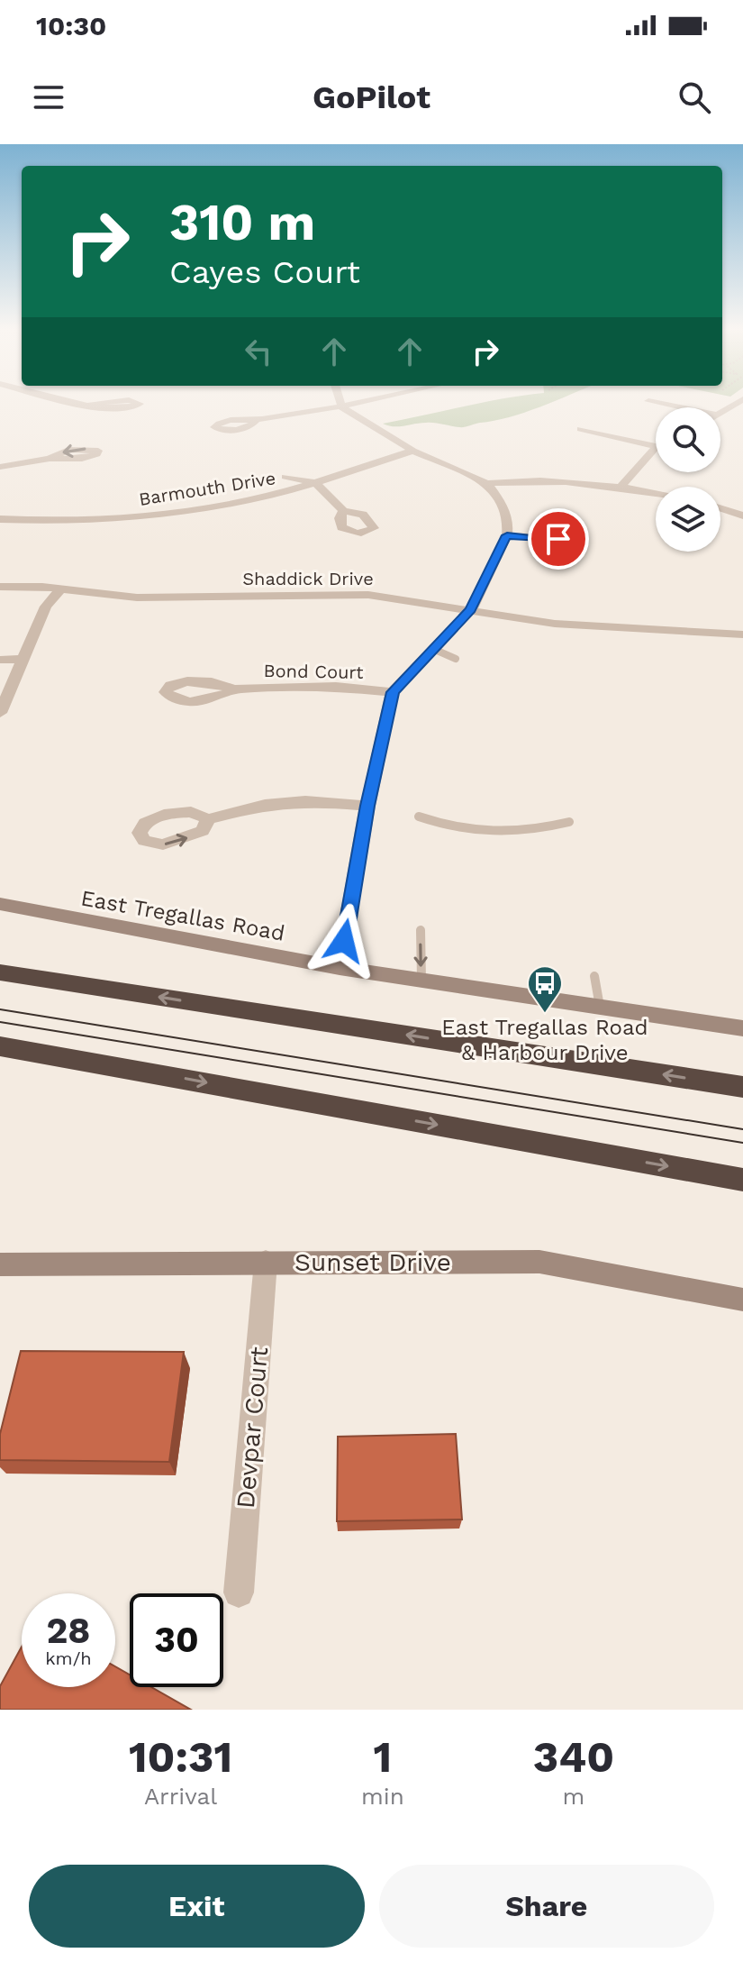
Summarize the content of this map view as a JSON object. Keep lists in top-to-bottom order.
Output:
{
  "streets": {
    "street": [
      "Barmouth Drive",
      "Shaddick Drive",
      "Bond Court",
      "East Tregallas Road",
      "Sunset Drive",
      "Devpar Court"
    ]
  },
  "crossings": [
    ["Sunset Drive", "Devpar Court"]
  ],
  "places": {
    "bus stop": ["East Tregallas Road & Harbour Drive"]
  },
  "page": {
    "status": "10:30",
    "header": "GoPilot",
    "turn": ["310 m", "Cayes Court"],
    "speed": "28 km/h",
    "limit": "30",
    "eta": [
      "10:31",
      "Arrival",
      "1",
      "min",
      "340",
      "m"
    ],
    "buttons": ["Exit", "Share"]
  }
}
